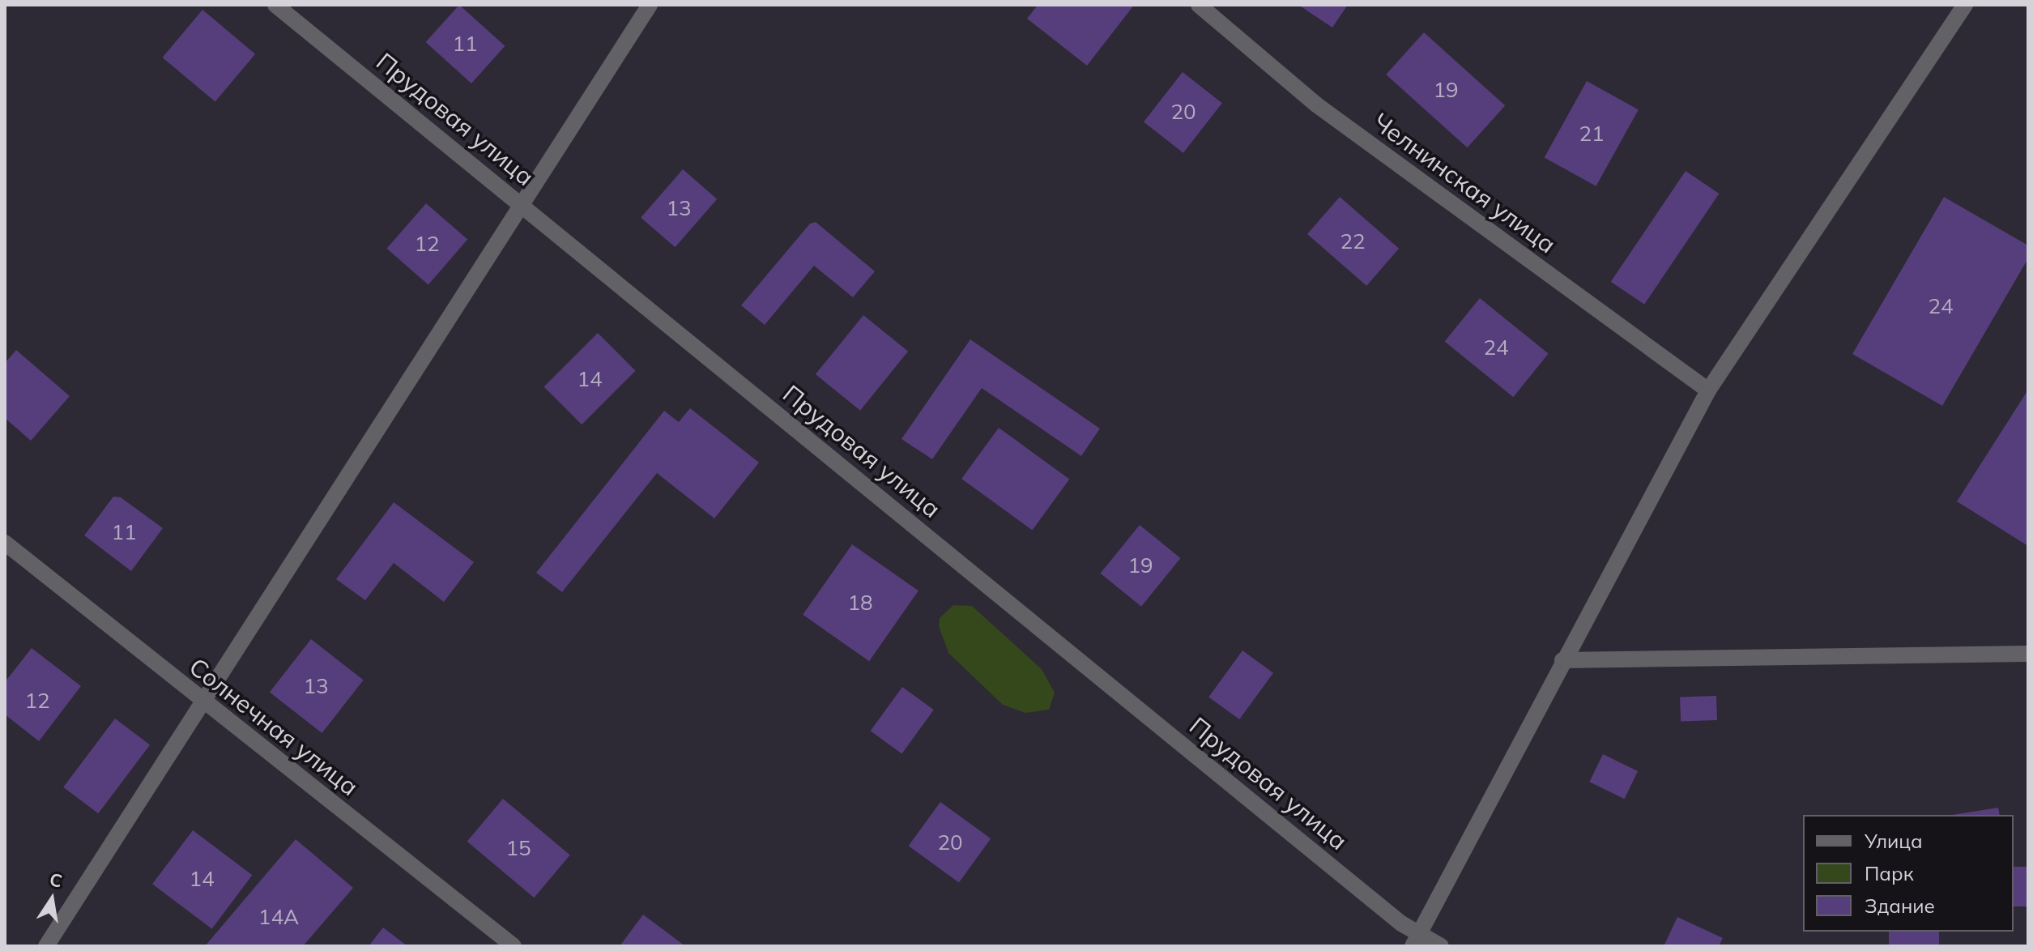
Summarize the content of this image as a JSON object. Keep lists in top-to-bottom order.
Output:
{
  "streets": {
    "street": ["Прудовая улица", "Челнинская улица", "Солнечная улица"]
  },
  "house_numbers": [
    "11",
    "19",
    "20",
    "21",
    "13",
    "22",
    "12",
    "24",
    "24",
    "14",
    "11",
    "19",
    "18",
    "13",
    "12",
    "20",
    "15",
    "14",
    "14А"
  ],
  "legend": ["Улица", "Парк", "Здание"],
  "north": "top"
}
